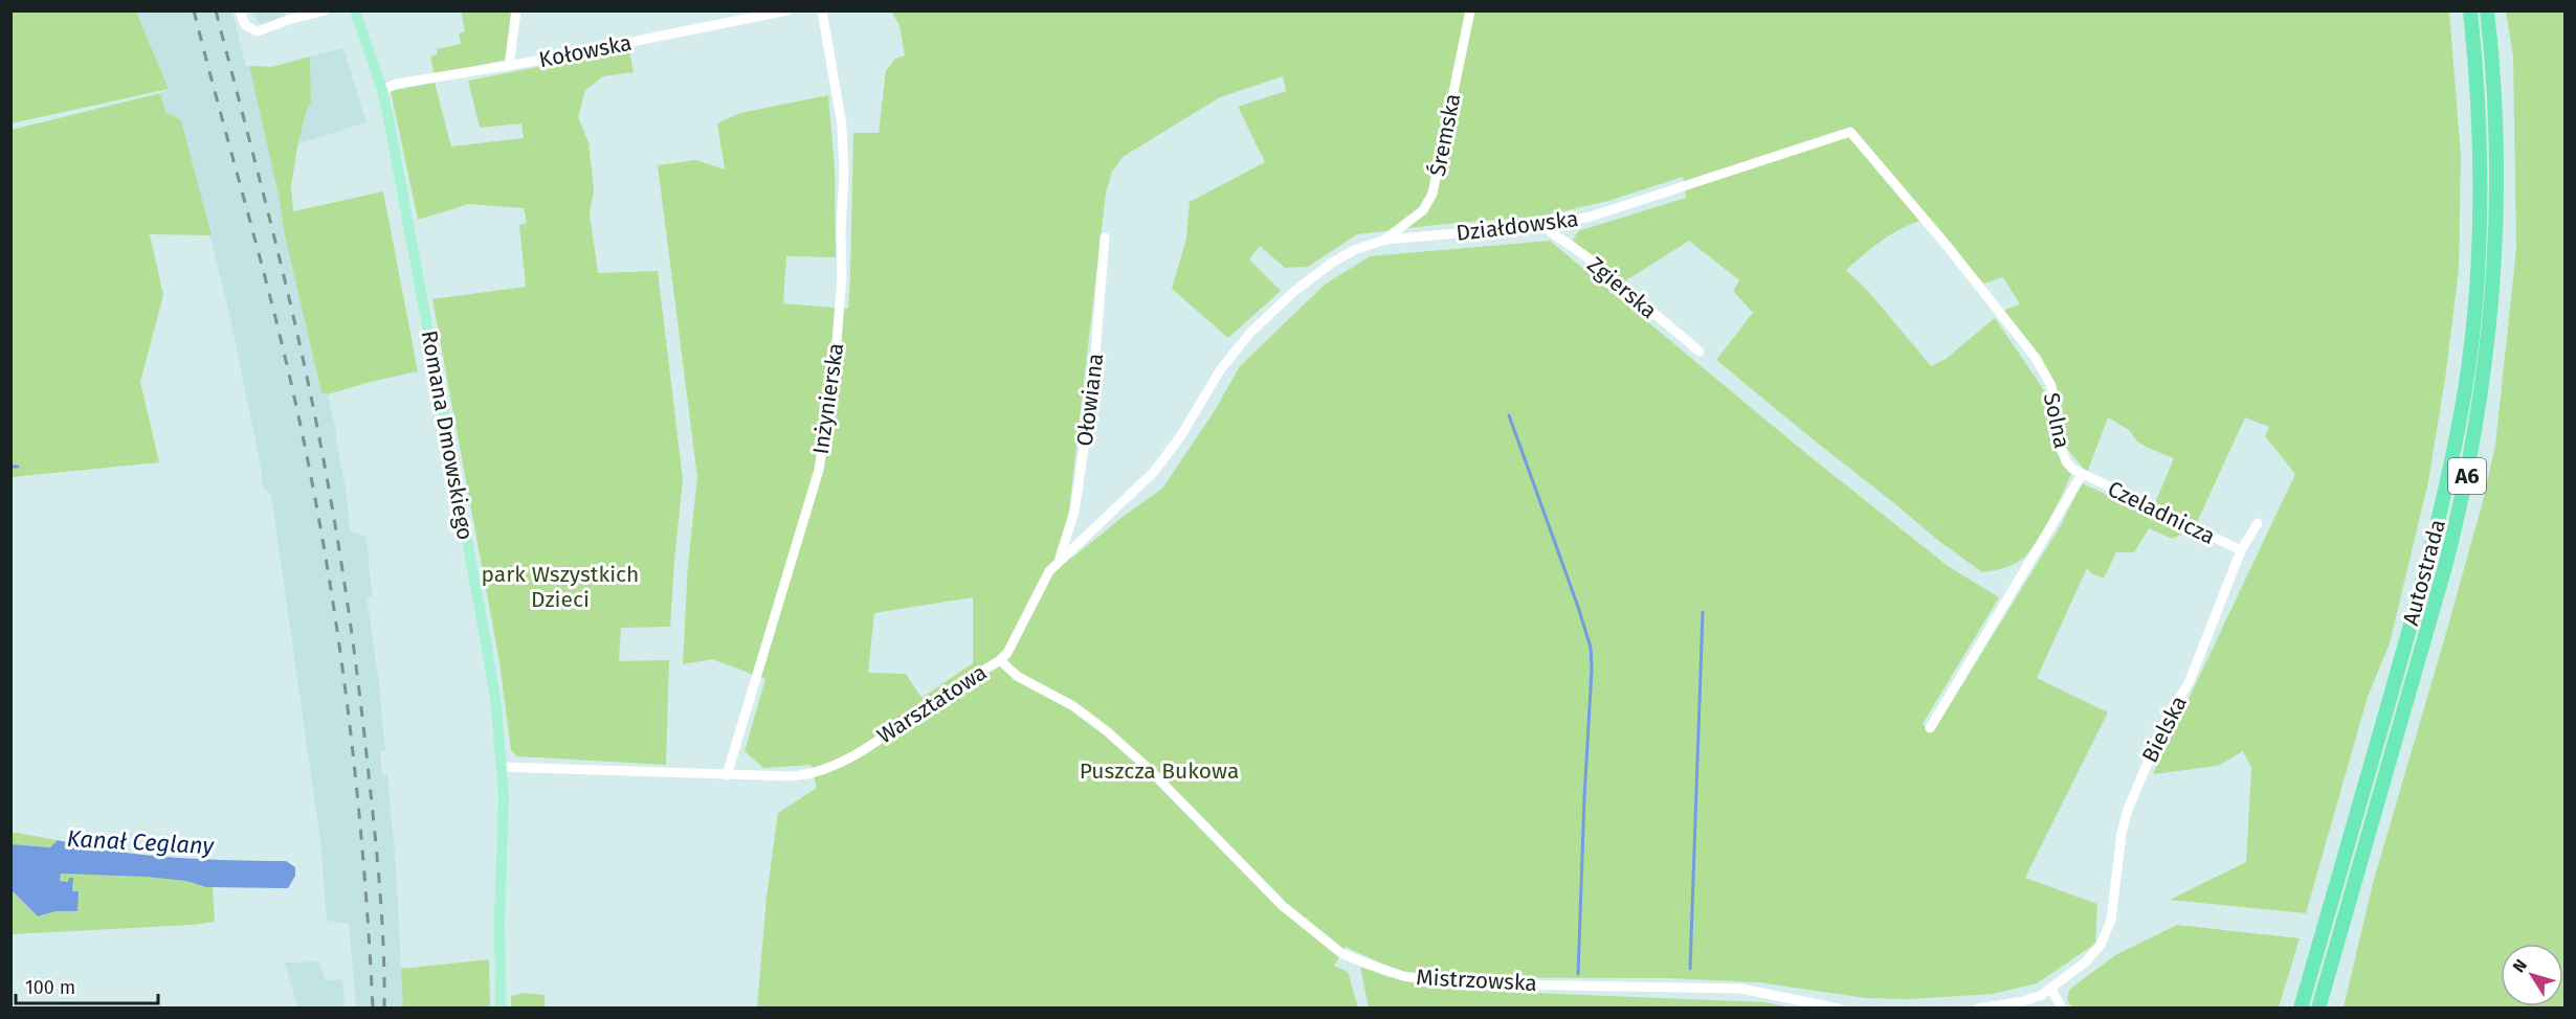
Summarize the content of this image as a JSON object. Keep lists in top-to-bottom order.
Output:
{
  "streets": {
    "highway": ["A6", "Autostrada"],
    "main road": ["Romana Dmowskiego"],
    "street": [
      "Kołowska",
      "Śremska",
      "Działdowska",
      "Zgierska",
      "Inżynierska",
      "Ołowiana",
      "Solna",
      "Czeladnicza",
      "Warsztatowa",
      "Bielska",
      "Mistrzowska"
    ]
  },
  "crossings": [
    ["Kołowska", "Romana Dmowskiego"],
    ["Śremska", "Działdowska"],
    ["Działdowska", "Zgierska"],
    ["Działdowska", "Solna"],
    ["Działdowska", "Warsztatowa"],
    ["Inżynierska", "Warsztatowa"],
    ["Ołowiana", "Warsztatowa"],
    ["Solna", "Czeladnicza"],
    ["Romana Dmowskiego", "Warsztatowa"],
    ["Czeladnicza", "Bielska"],
    ["Warsztatowa", "Mistrzowska"]
  ],
  "water": ["Kanał Ceglany"],
  "parks": ["park Wszystkich Dzieci", "Puszcza Bukowa"],
  "scale_bar": "100 m",
  "north": "top left"
}
